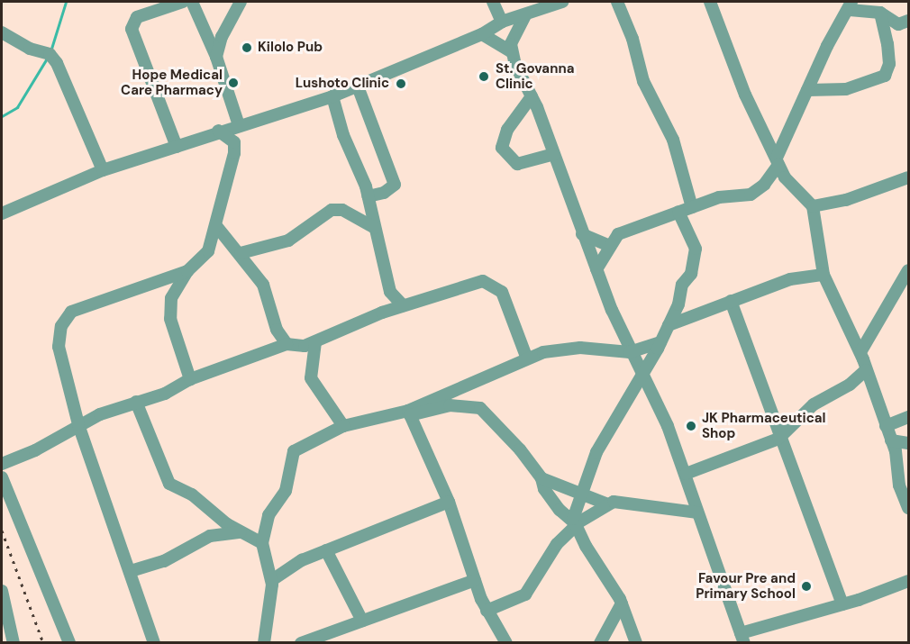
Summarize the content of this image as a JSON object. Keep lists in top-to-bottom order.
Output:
{
  "places": [
    "Kilolo Pub",
    "St. Govanna Clinic",
    "Hope Medical Care Pharmacy",
    "Lushoto Clinic",
    "JK Pharmaceutical Shop",
    "Favour Pre and Primary School"
  ]
}
